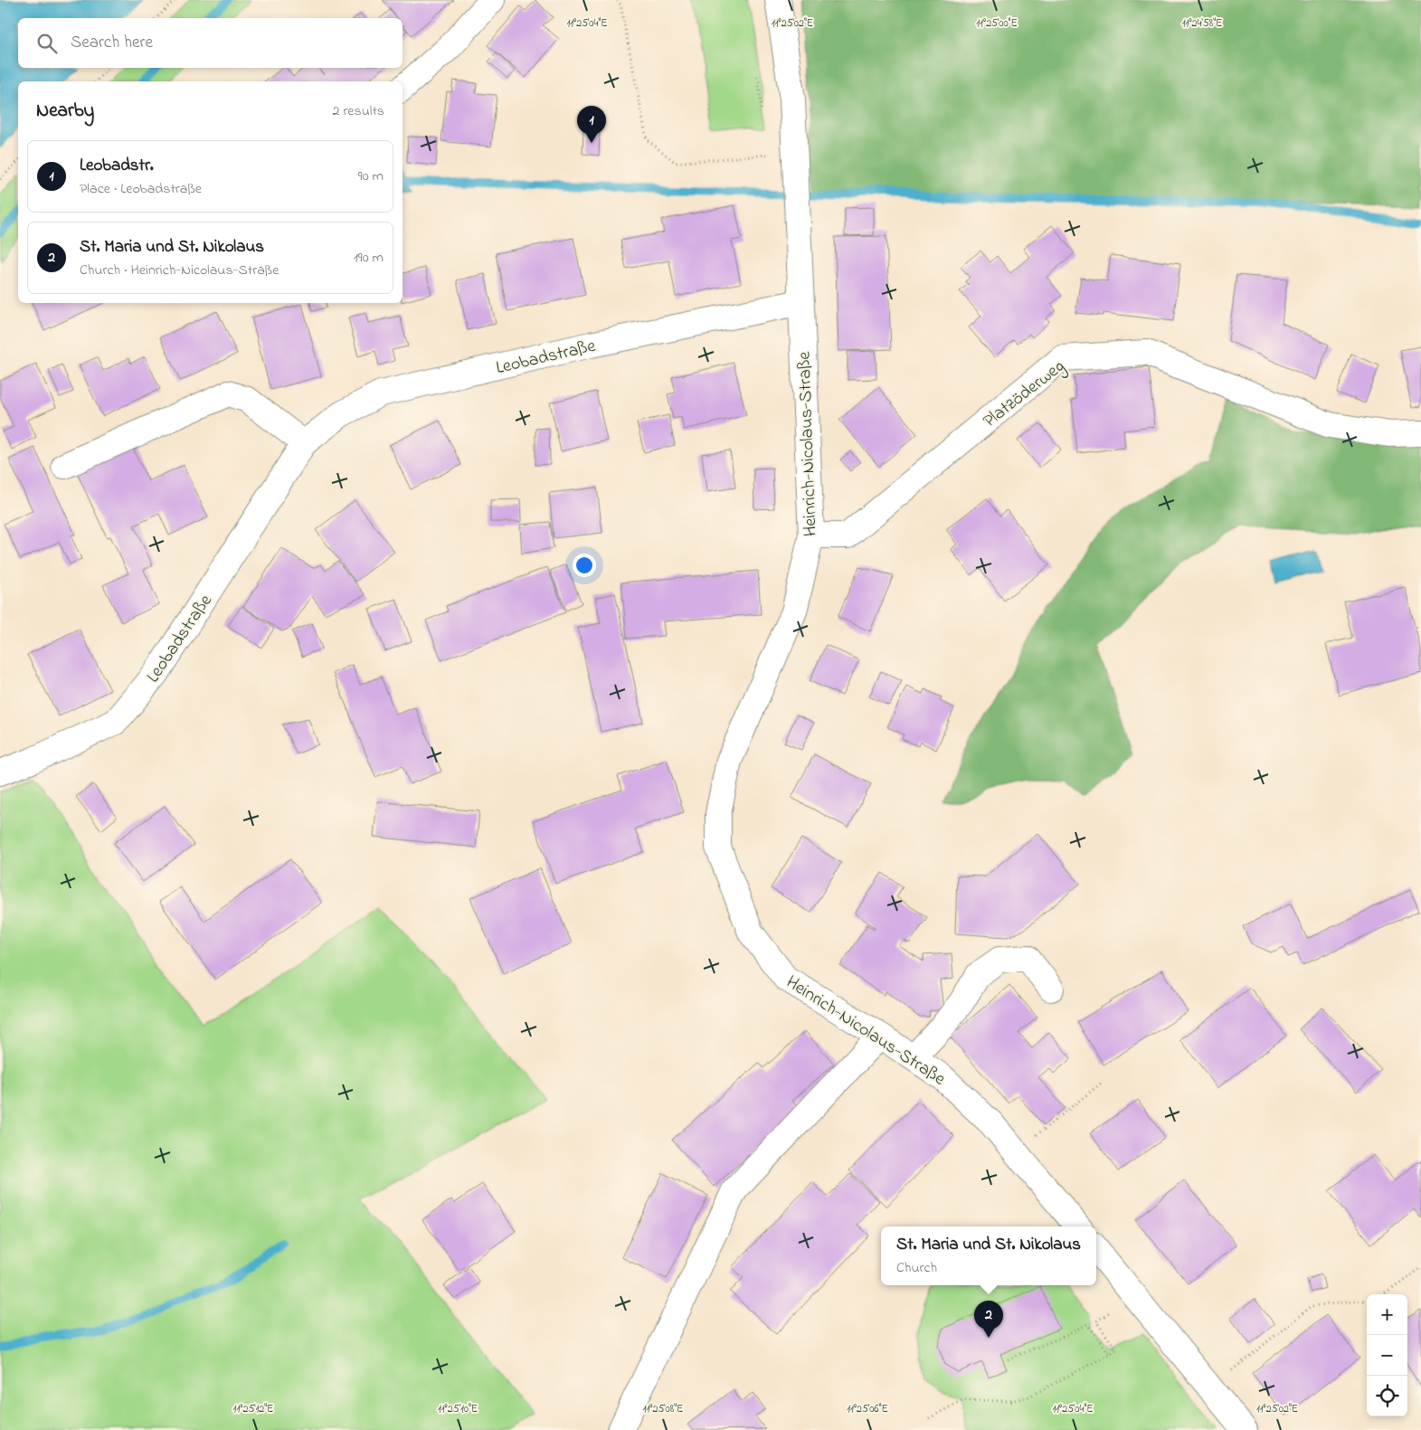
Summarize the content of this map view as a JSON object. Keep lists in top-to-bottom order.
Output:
{
  "streets": {
    "street": ["Leobadstraße", "Platzöderweg", "Heinrich-Nicolaus-Straße"]
  },
  "crossings": [
    ["Leobadstraße", "Heinrich-Nicolaus-Straße"],
    ["Platzöderweg", "Heinrich-Nicolaus-Straße"]
  ],
  "page": {
    "search": "Search here",
    "heading": ["Nearby", "2 results"],
    "pins": ["1", "2"],
    "list": [
      {
        "mark": "1",
        "name": "Leobadstr.",
        "note": "Place · Leobadstraße",
        "value": "90 m"
      },
      {
        "mark": "2",
        "name": "St. Maria und St. Nikolaus",
        "note": "Church · Heinrich-Nicolaus-Straße",
        "value": "190 m"
      }
    ],
    "popup": ["St. Maria und St. Nikolaus", "Church"],
    "map_buttons": ["+", "−"]
  },
  "coordinates": [
    "11°25'04\"E",
    "11°25'02\"E",
    "11°25'00\"E",
    "11°24'58\"E",
    "11°25'12\"E",
    "11°25'10\"E",
    "11°25'08\"E",
    "11°25'06\"E"
  ]
}
